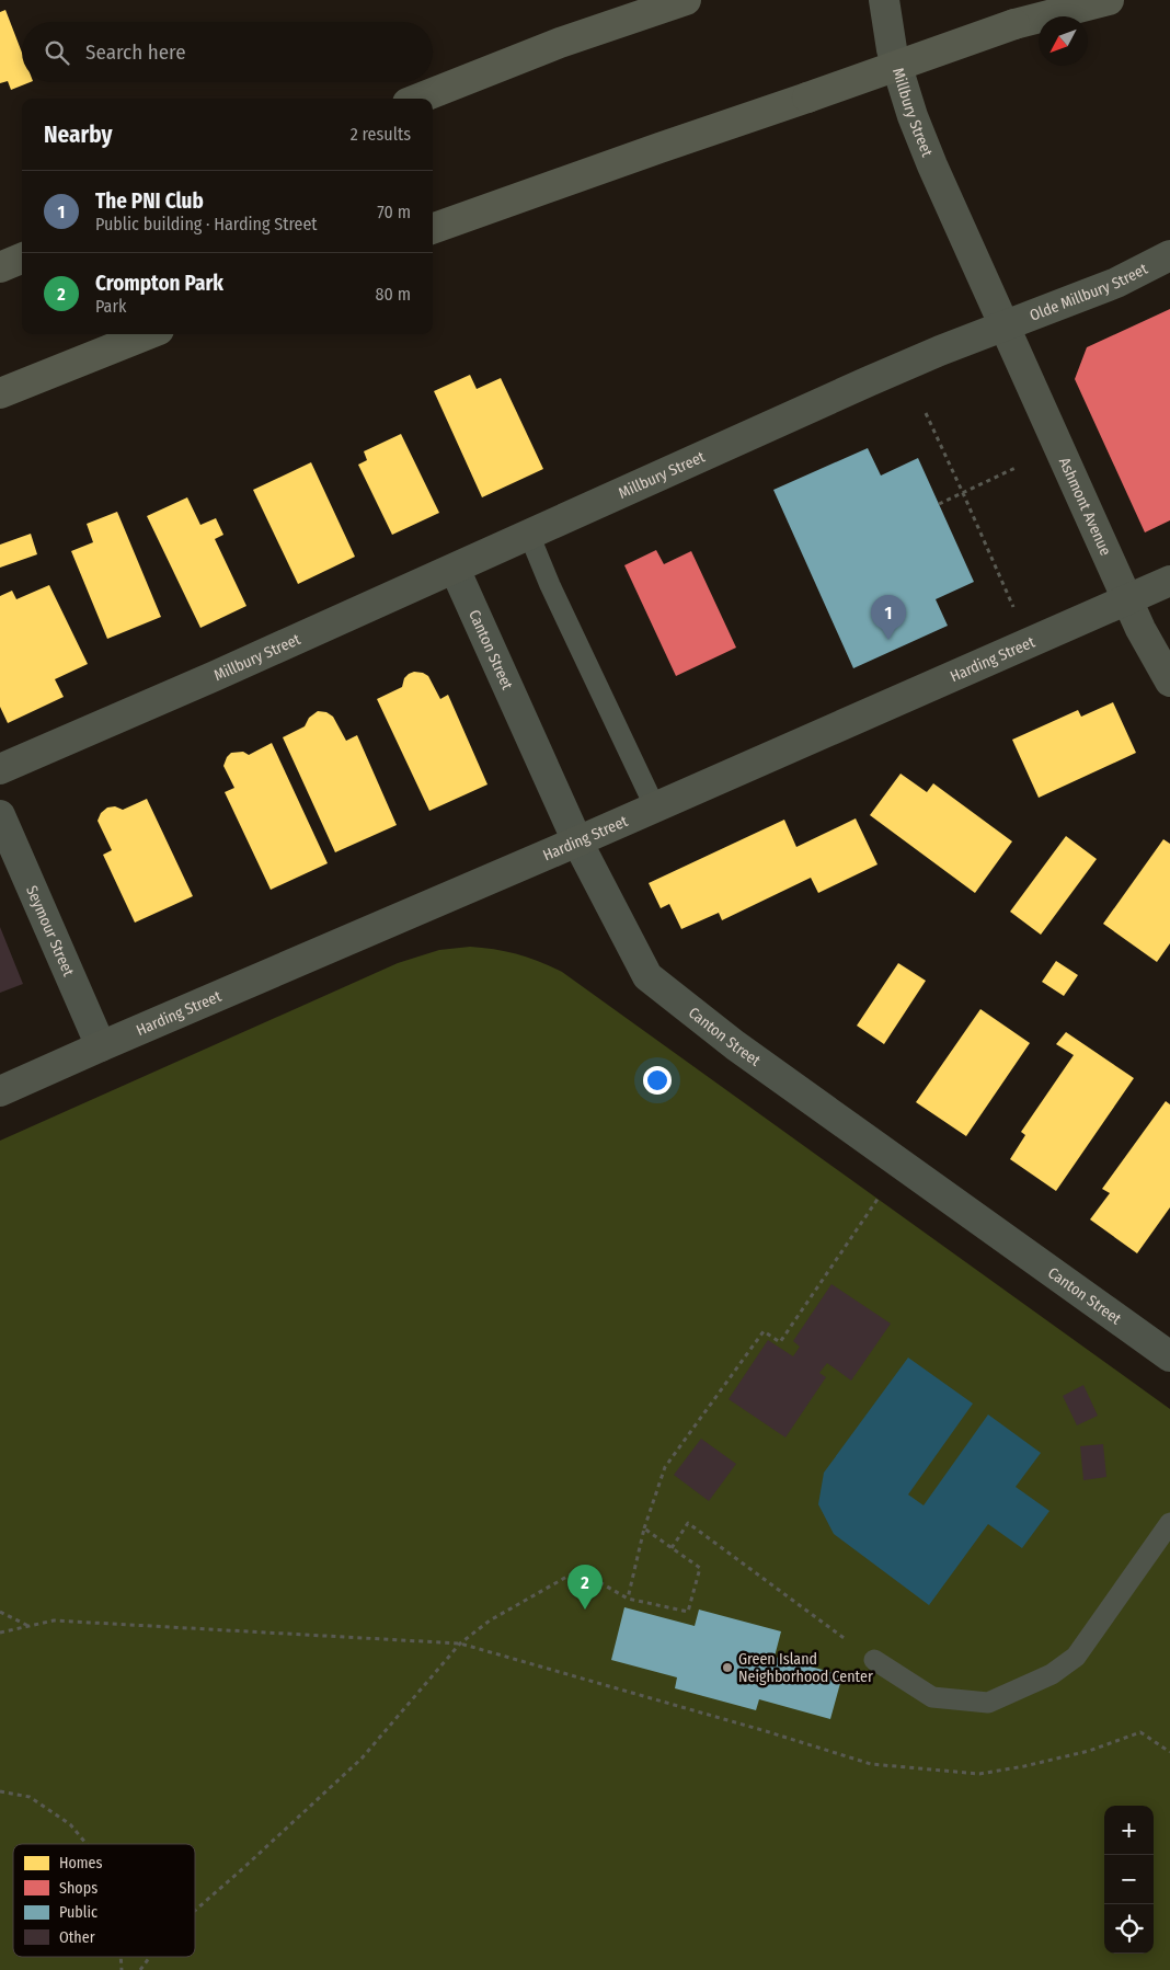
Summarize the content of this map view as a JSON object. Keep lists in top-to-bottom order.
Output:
{
  "streets": {
    "main road": [
      "Millbury Street",
      "Olde Millbury Street",
      "Ashmont Avenue",
      "Harding Street"
    ],
    "street": ["Canton Street", "Seymour Street"]
  },
  "crossings": [
    ["Millbury Street", "Olde Millbury Street"],
    ["Millbury Street", "Ashmont Avenue"],
    ["Millbury Street", "Canton Street"],
    ["Olde Millbury Street", "Ashmont Avenue"],
    ["Ashmont Avenue", "Harding Street"],
    ["Canton Street", "Harding Street"],
    ["Harding Street", "Seymour Street"]
  ],
  "places": ["Green Island Neighborhood Center"],
  "legend": [
    "Homes",
    "Shops",
    "Public",
    "Other"
  ],
  "north": "bottom left",
  "page": {
    "search": "Search here",
    "heading": ["Nearby", "2 results"],
    "list": [
      {
        "mark": "1",
        "name": "The PNI Club",
        "note": "Public building · Harding Street",
        "value": "70 m"
      },
      {
        "mark": "2",
        "name": "Crompton Park",
        "note": "Park",
        "value": "80 m"
      }
    ],
    "pins": ["1", "2"],
    "map_buttons": ["+", "−"]
  }
}
